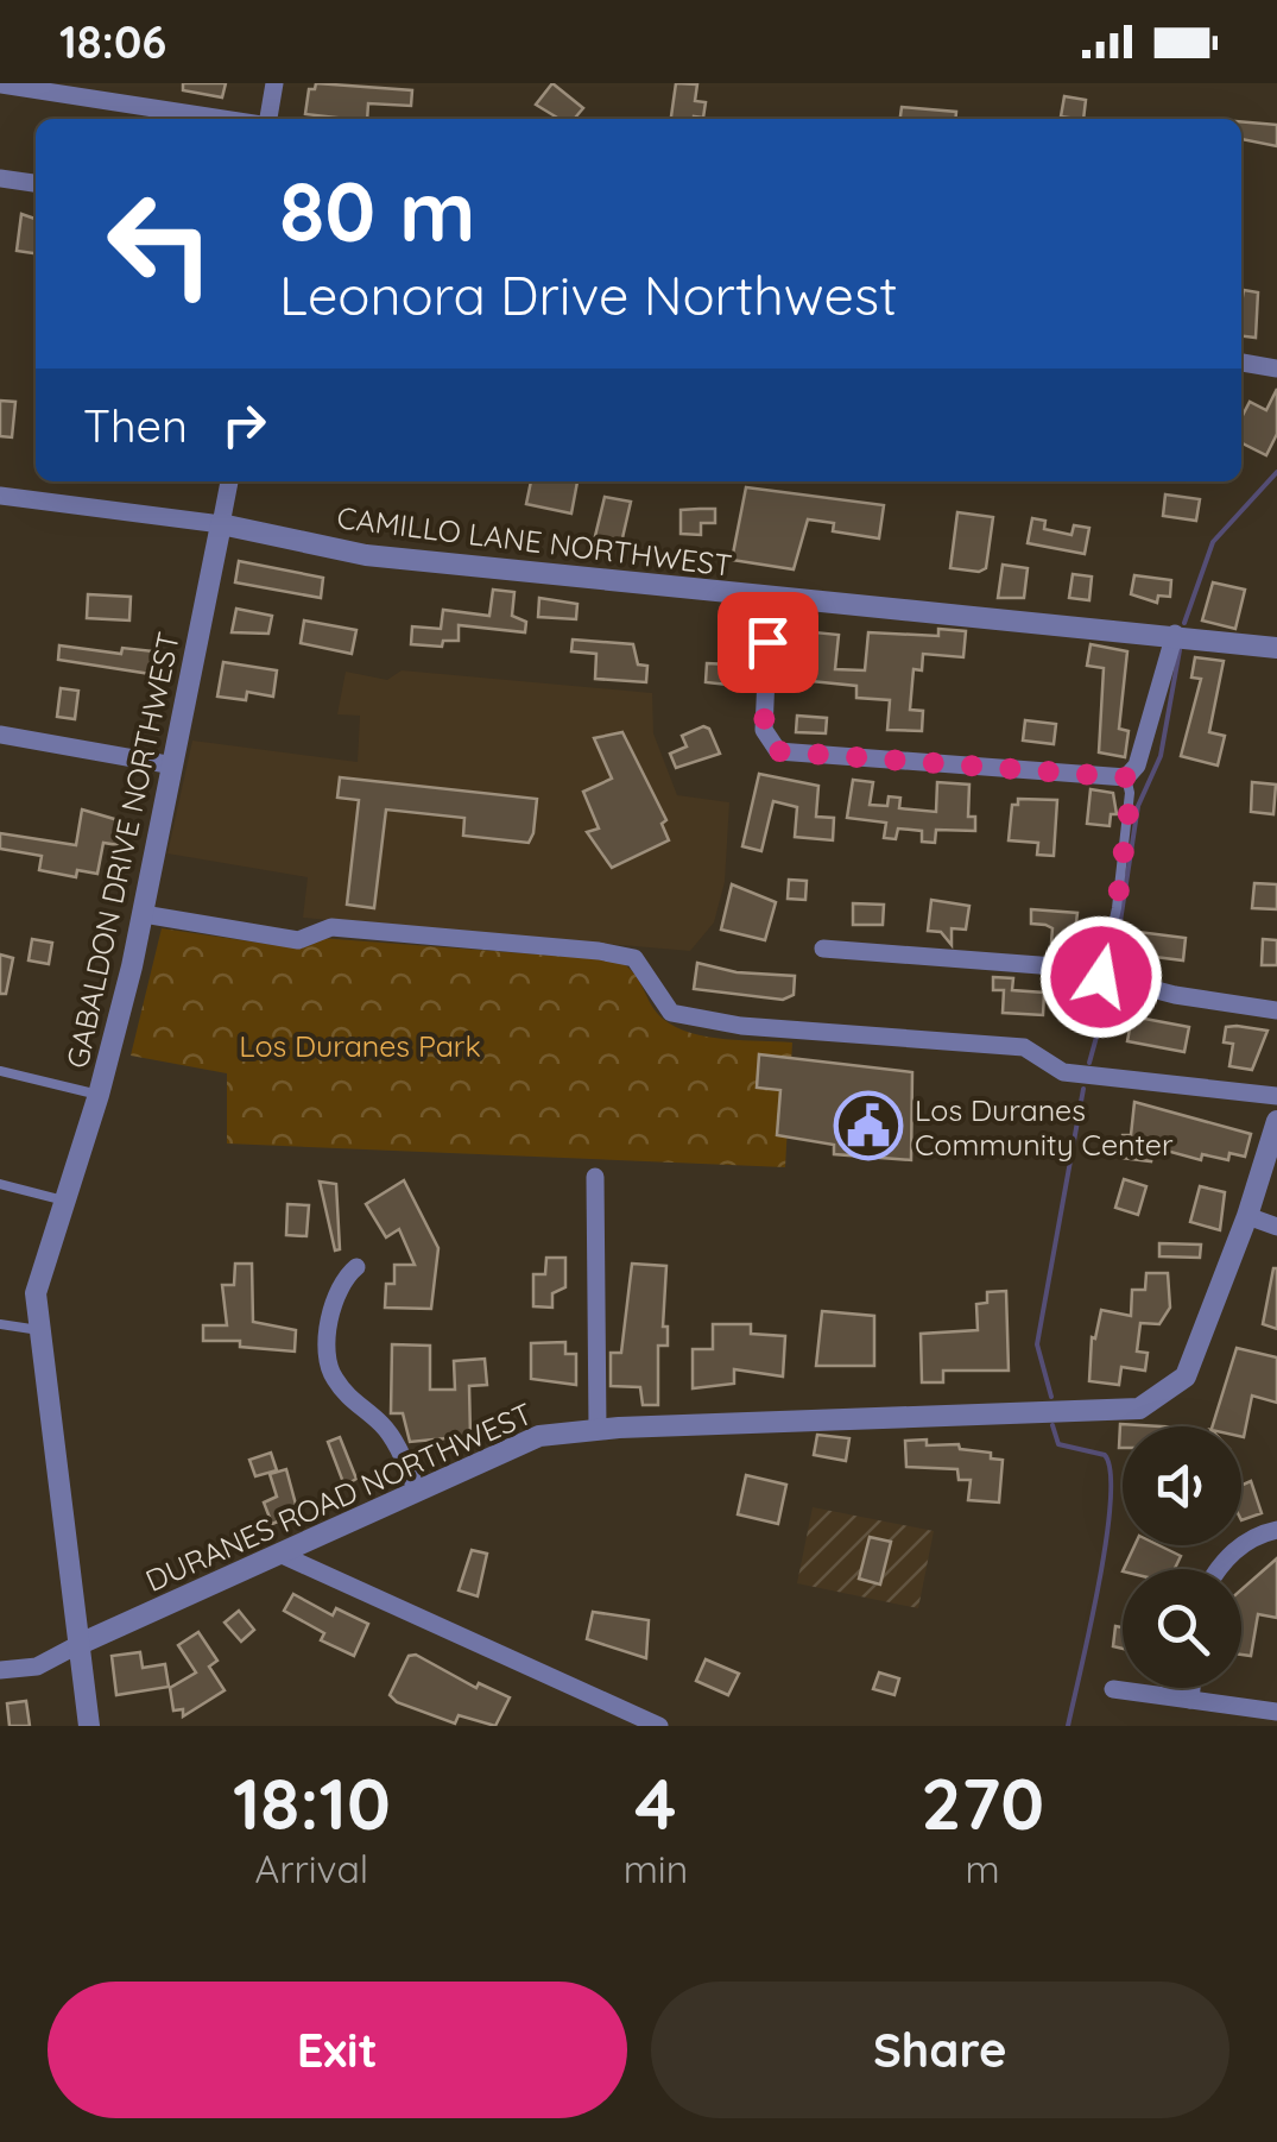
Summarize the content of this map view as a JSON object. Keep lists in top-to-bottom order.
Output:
{
  "streets": {
    "street": ["CAMILLO LANE NORTHWEST", "GABALDON DRIVE NORTHWEST", "DURANES ROAD NORTHWEST"]
  },
  "crossings": [
    ["CAMILLO LANE NORTHWEST", "GABALDON DRIVE NORTHWEST"],
    ["GABALDON DRIVE NORTHWEST", "DURANES ROAD NORTHWEST"]
  ],
  "parks": ["Los Duranes Park"],
  "places": {
    "public building": ["Los Duranes Community Center"]
  },
  "page": {
    "status": "18:06",
    "turn": ["80 m", "Leonora Drive Northwest"],
    "then": "Then",
    "eta": [
      "18:10",
      "Arrival",
      "4",
      "min",
      "270",
      "m"
    ],
    "buttons": ["Exit", "Share"]
  }
}
